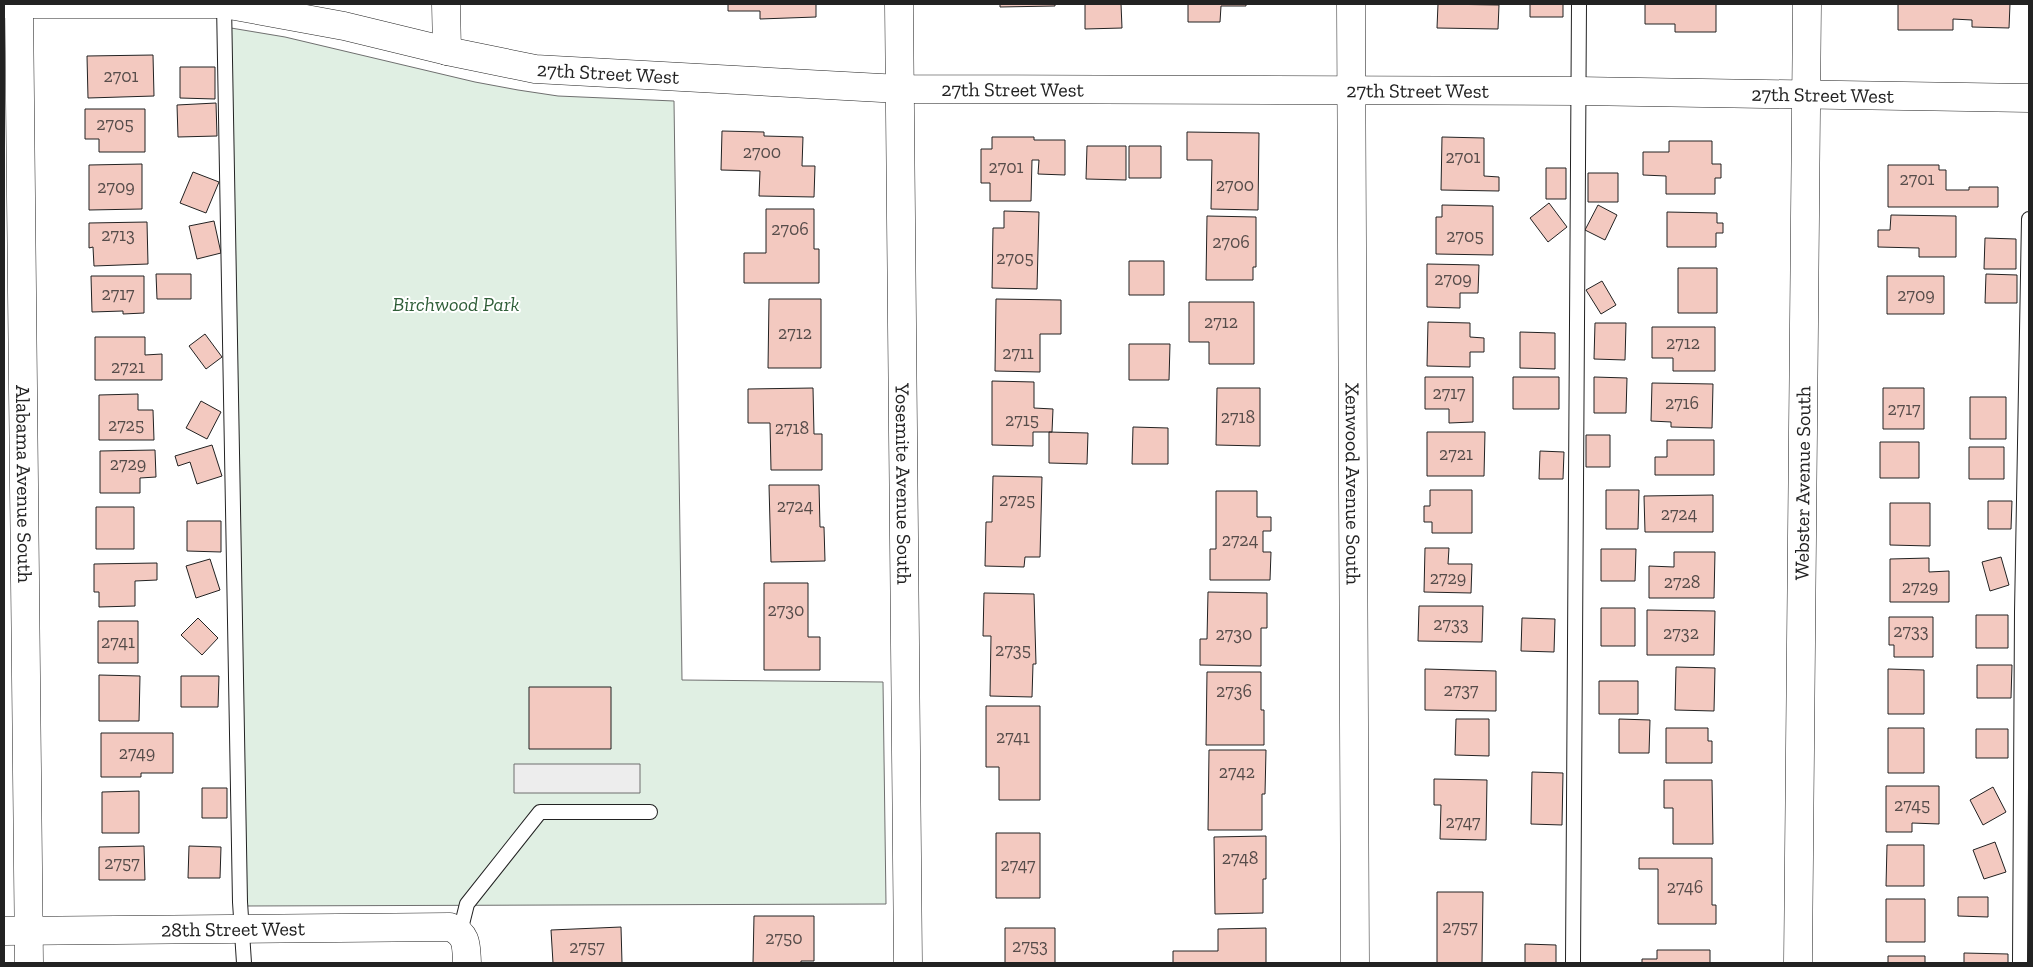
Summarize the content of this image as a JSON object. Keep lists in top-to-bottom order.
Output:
{
  "streets": {
    "street": [
      "27th Street West",
      "Yosemite Avenue South",
      "Xenwood Avenue South",
      "Webster Avenue South",
      "Alabama Avenue South",
      "28th Street West"
    ]
  },
  "crossings": [
    ["27th Street West", "Yosemite Avenue South"],
    ["27th Street West", "Xenwood Avenue South"],
    ["27th Street West", "Webster Avenue South"],
    ["27th Street West", "Alabama Avenue South"],
    ["Alabama Avenue South", "28th Street West"]
  ],
  "parks": ["Birchwood Park"],
  "house_numbers": [
    "2701",
    "2705",
    "2700",
    "2701",
    "2701",
    "2701",
    "2700",
    "2709",
    "2706",
    "2713",
    "2705",
    "2706",
    "2705",
    "2709",
    "2717",
    "2709",
    "2712",
    "2712",
    "2712",
    "2711",
    "2721",
    "2717",
    "2716",
    "2717",
    "2718",
    "2715",
    "2725",
    "2718",
    "2721",
    "2729",
    "2725",
    "2724",
    "2724",
    "2724",
    "2729",
    "2728",
    "2729",
    "2730",
    "2733",
    "2733",
    "2732",
    "2730",
    "2741",
    "2735",
    "2737",
    "2736",
    "2741",
    "2749",
    "2742",
    "2745",
    "2747",
    "2748",
    "2757",
    "2747",
    "2746",
    "2757",
    "2750",
    "2753",
    "2757"
  ]
}
